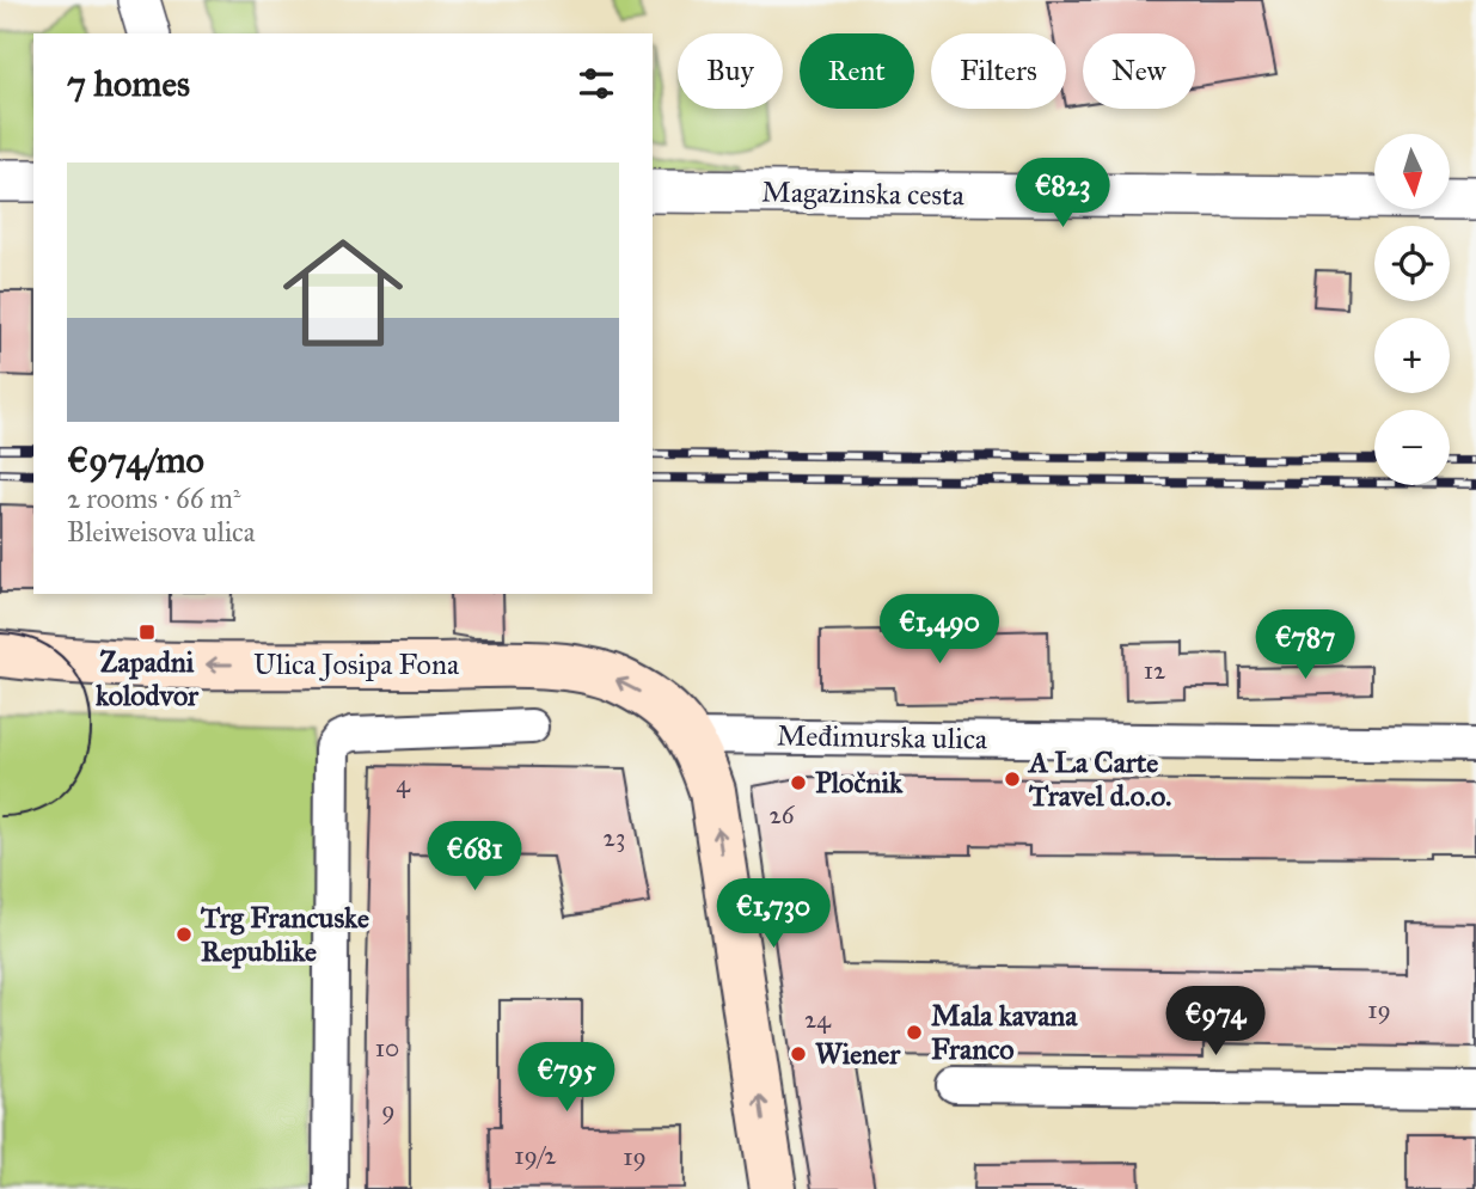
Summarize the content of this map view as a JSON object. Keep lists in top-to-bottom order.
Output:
{
  "streets": {
    "main road": ["Ulica Josipa Fona"],
    "street": ["Magazinska cesta", "Međimurska ulica"]
  },
  "crossings": [
    ["Ulica Josipa Fona", "Međimurska ulica"]
  ],
  "one_way": ["Ulica Josipa Fona"],
  "places": {
    "transit": ["Zapadni kolodvor"],
    "other": [
      "A La Carte Travel d.o.o.",
      "Pločnik",
      "Trg Francuske Republike",
      "Mala kavana Franco",
      "Wiener"
    ]
  },
  "house_numbers": [
    "12",
    "4",
    "26",
    "23",
    "19",
    "24",
    "10",
    "9",
    "19/2",
    "19"
  ],
  "north": "bottom",
  "page": {
    "chip": [
      "Buy",
      "Rent",
      "Filters",
      "New"
    ],
    "heading": "7 homes",
    "map_buttons": ["+", "−"],
    "list": [
      {
        "name": "€974/mo",
        "note": "2 rooms · 66 m² · Bleiweisova ulica"
      }
    ],
    "price": [
      "€823",
      "€1,490",
      "€787",
      "€681",
      "€1,730",
      "€974",
      "€795"
    ]
  }
}
